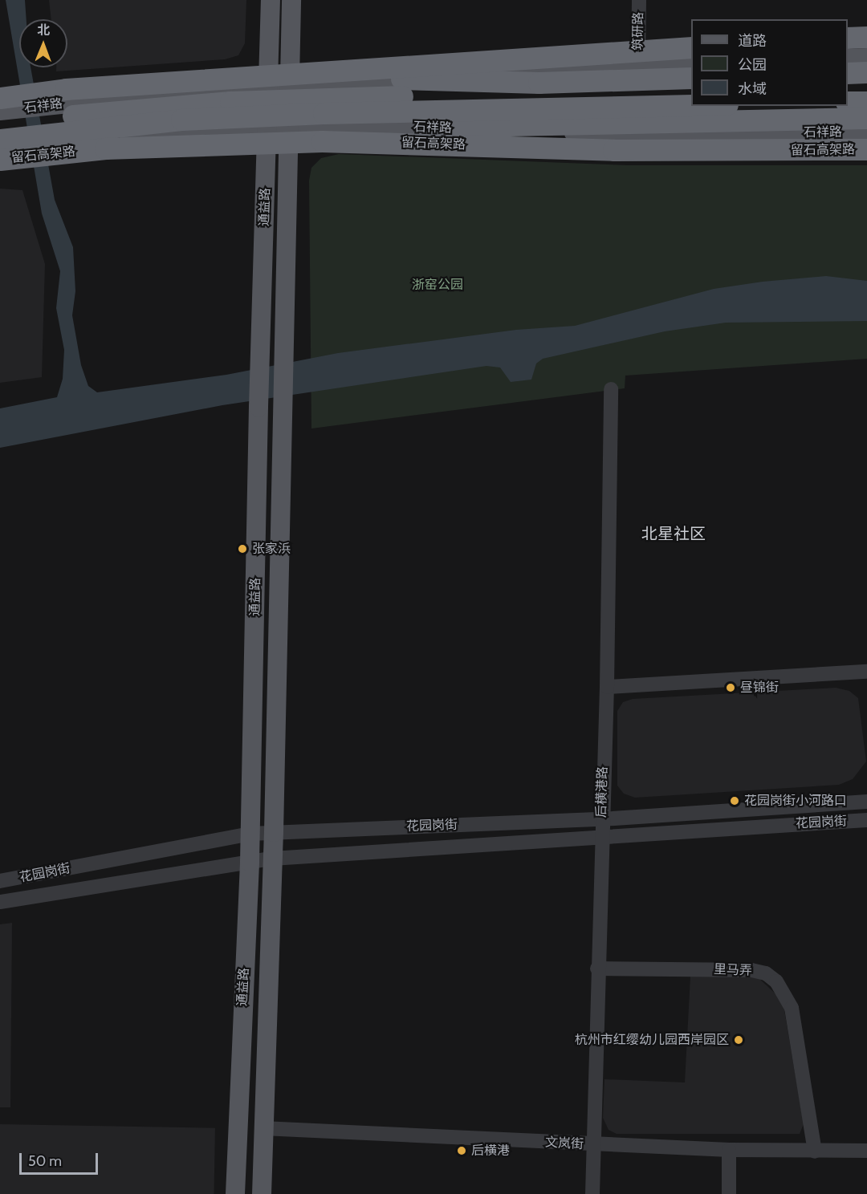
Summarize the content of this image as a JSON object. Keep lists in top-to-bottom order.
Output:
{
  "streets": {
    "highway": ["留石高架路"],
    "main road": ["石祥路", "通益路"],
    "street": [
      "筑研路",
      "后横港路",
      "花园岗街",
      "里马弄",
      "文岚街"
    ]
  },
  "crossings": [
    ["筑研路", "石祥路"],
    ["石祥路", "通益路"],
    ["通益路", "花园岗街"],
    ["通益路", "文岚街"],
    ["后横港路", "花园岗街"],
    ["后横港路", "里马弄"],
    ["后横港路", "文岚街"],
    ["里马弄", "文岚街"]
  ],
  "districts": ["北星社区"],
  "parks": ["浙窑公园"],
  "places": [
    "张家浜",
    "昼锦街",
    "花园岗街小河路口",
    "杭州市红缨幼儿园西岸园区",
    "后横港"
  ],
  "legend": ["道路", "公园", "水域"],
  "scale_bar": "50 m",
  "north": "top"
}
